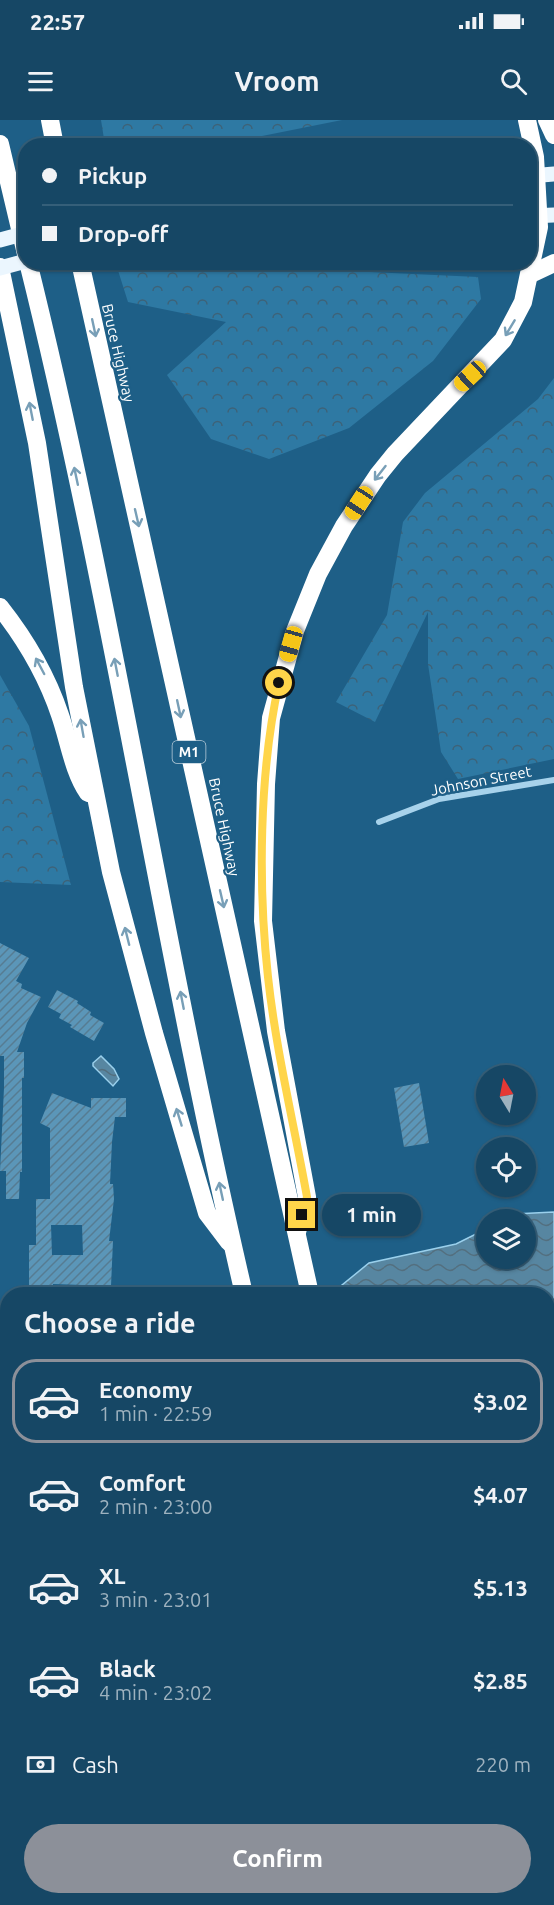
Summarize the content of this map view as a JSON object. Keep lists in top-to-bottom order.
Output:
{
  "streets": {
    "highway": ["Bruce Highway", "M1"],
    "street": ["Johnson Street"]
  },
  "north": "top",
  "page": {
    "status": "22:57",
    "header": "Vroom",
    "banner": ["Pickup", "Drop-off"],
    "bubble": "1 min",
    "heading": "Choose a ride",
    "list": [
      {
        "name": "Economy",
        "note": "1 min · 22:59",
        "value": "$3.02"
      },
      {
        "name": "Comfort",
        "note": "2 min · 23:00",
        "value": "$4.07"
      },
      {
        "name": "XL",
        "note": "3 min · 23:01",
        "value": "$5.13"
      },
      {
        "name": "Black",
        "note": "4 min · 23:02",
        "value": "$2.85"
      }
    ],
    "pay": ["Cash", "220 m"],
    "buttons": "Confirm"
  }
}
